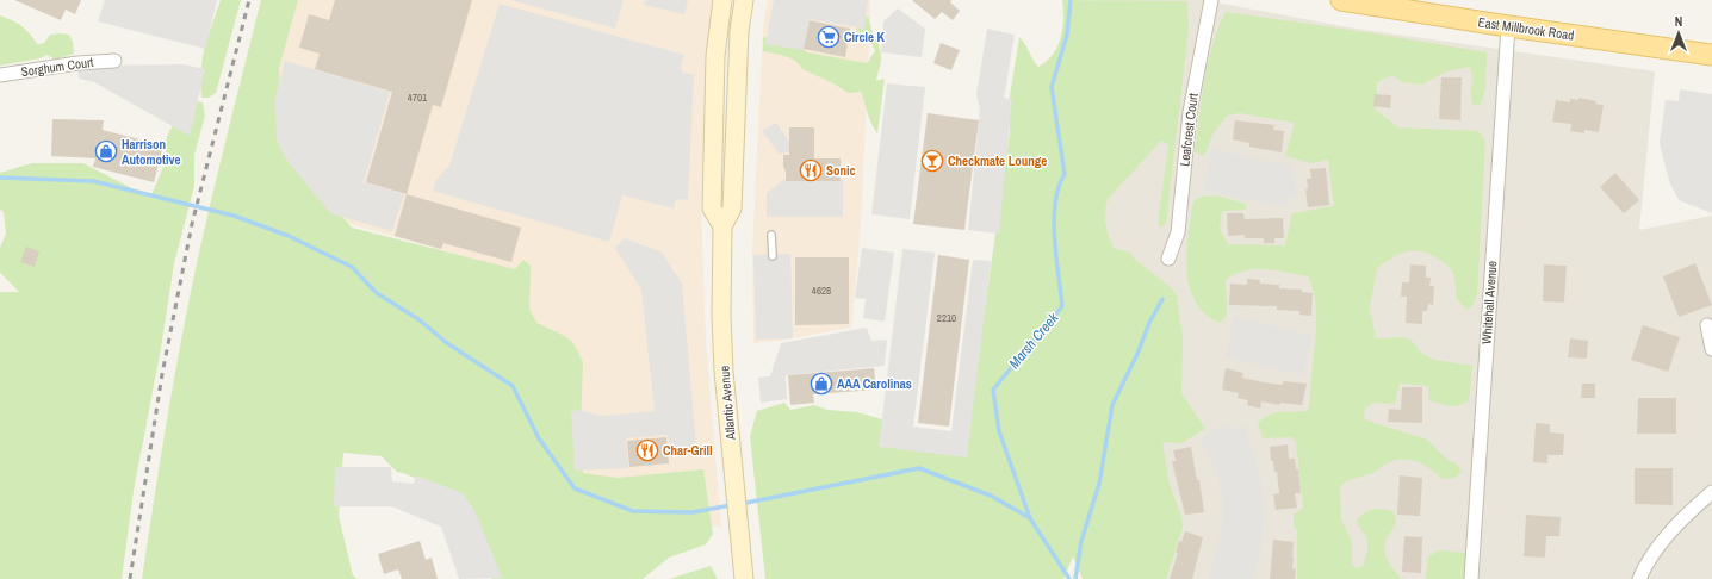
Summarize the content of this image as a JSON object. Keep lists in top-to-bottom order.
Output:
{
  "streets": {
    "main road": ["East Millbrook Road", "Atlantic Avenue"],
    "street": ["Sorghum Court", "Leafcrest Court", "Whitehall Avenue"]
  },
  "crossings": [
    ["East Millbrook Road", "Whitehall Avenue"]
  ],
  "water": ["Marsh Creek"],
  "places": {
    "supermarket": ["Circle K"],
    "shop": ["Harrison Automotive", "AAA Carolinas"],
    "bar": ["Checkmate Lounge"],
    "restaurant": ["Sonic", "Char-Grill"]
  },
  "house_numbers": ["4701", "4628", "2210"],
  "north": "top"
}
